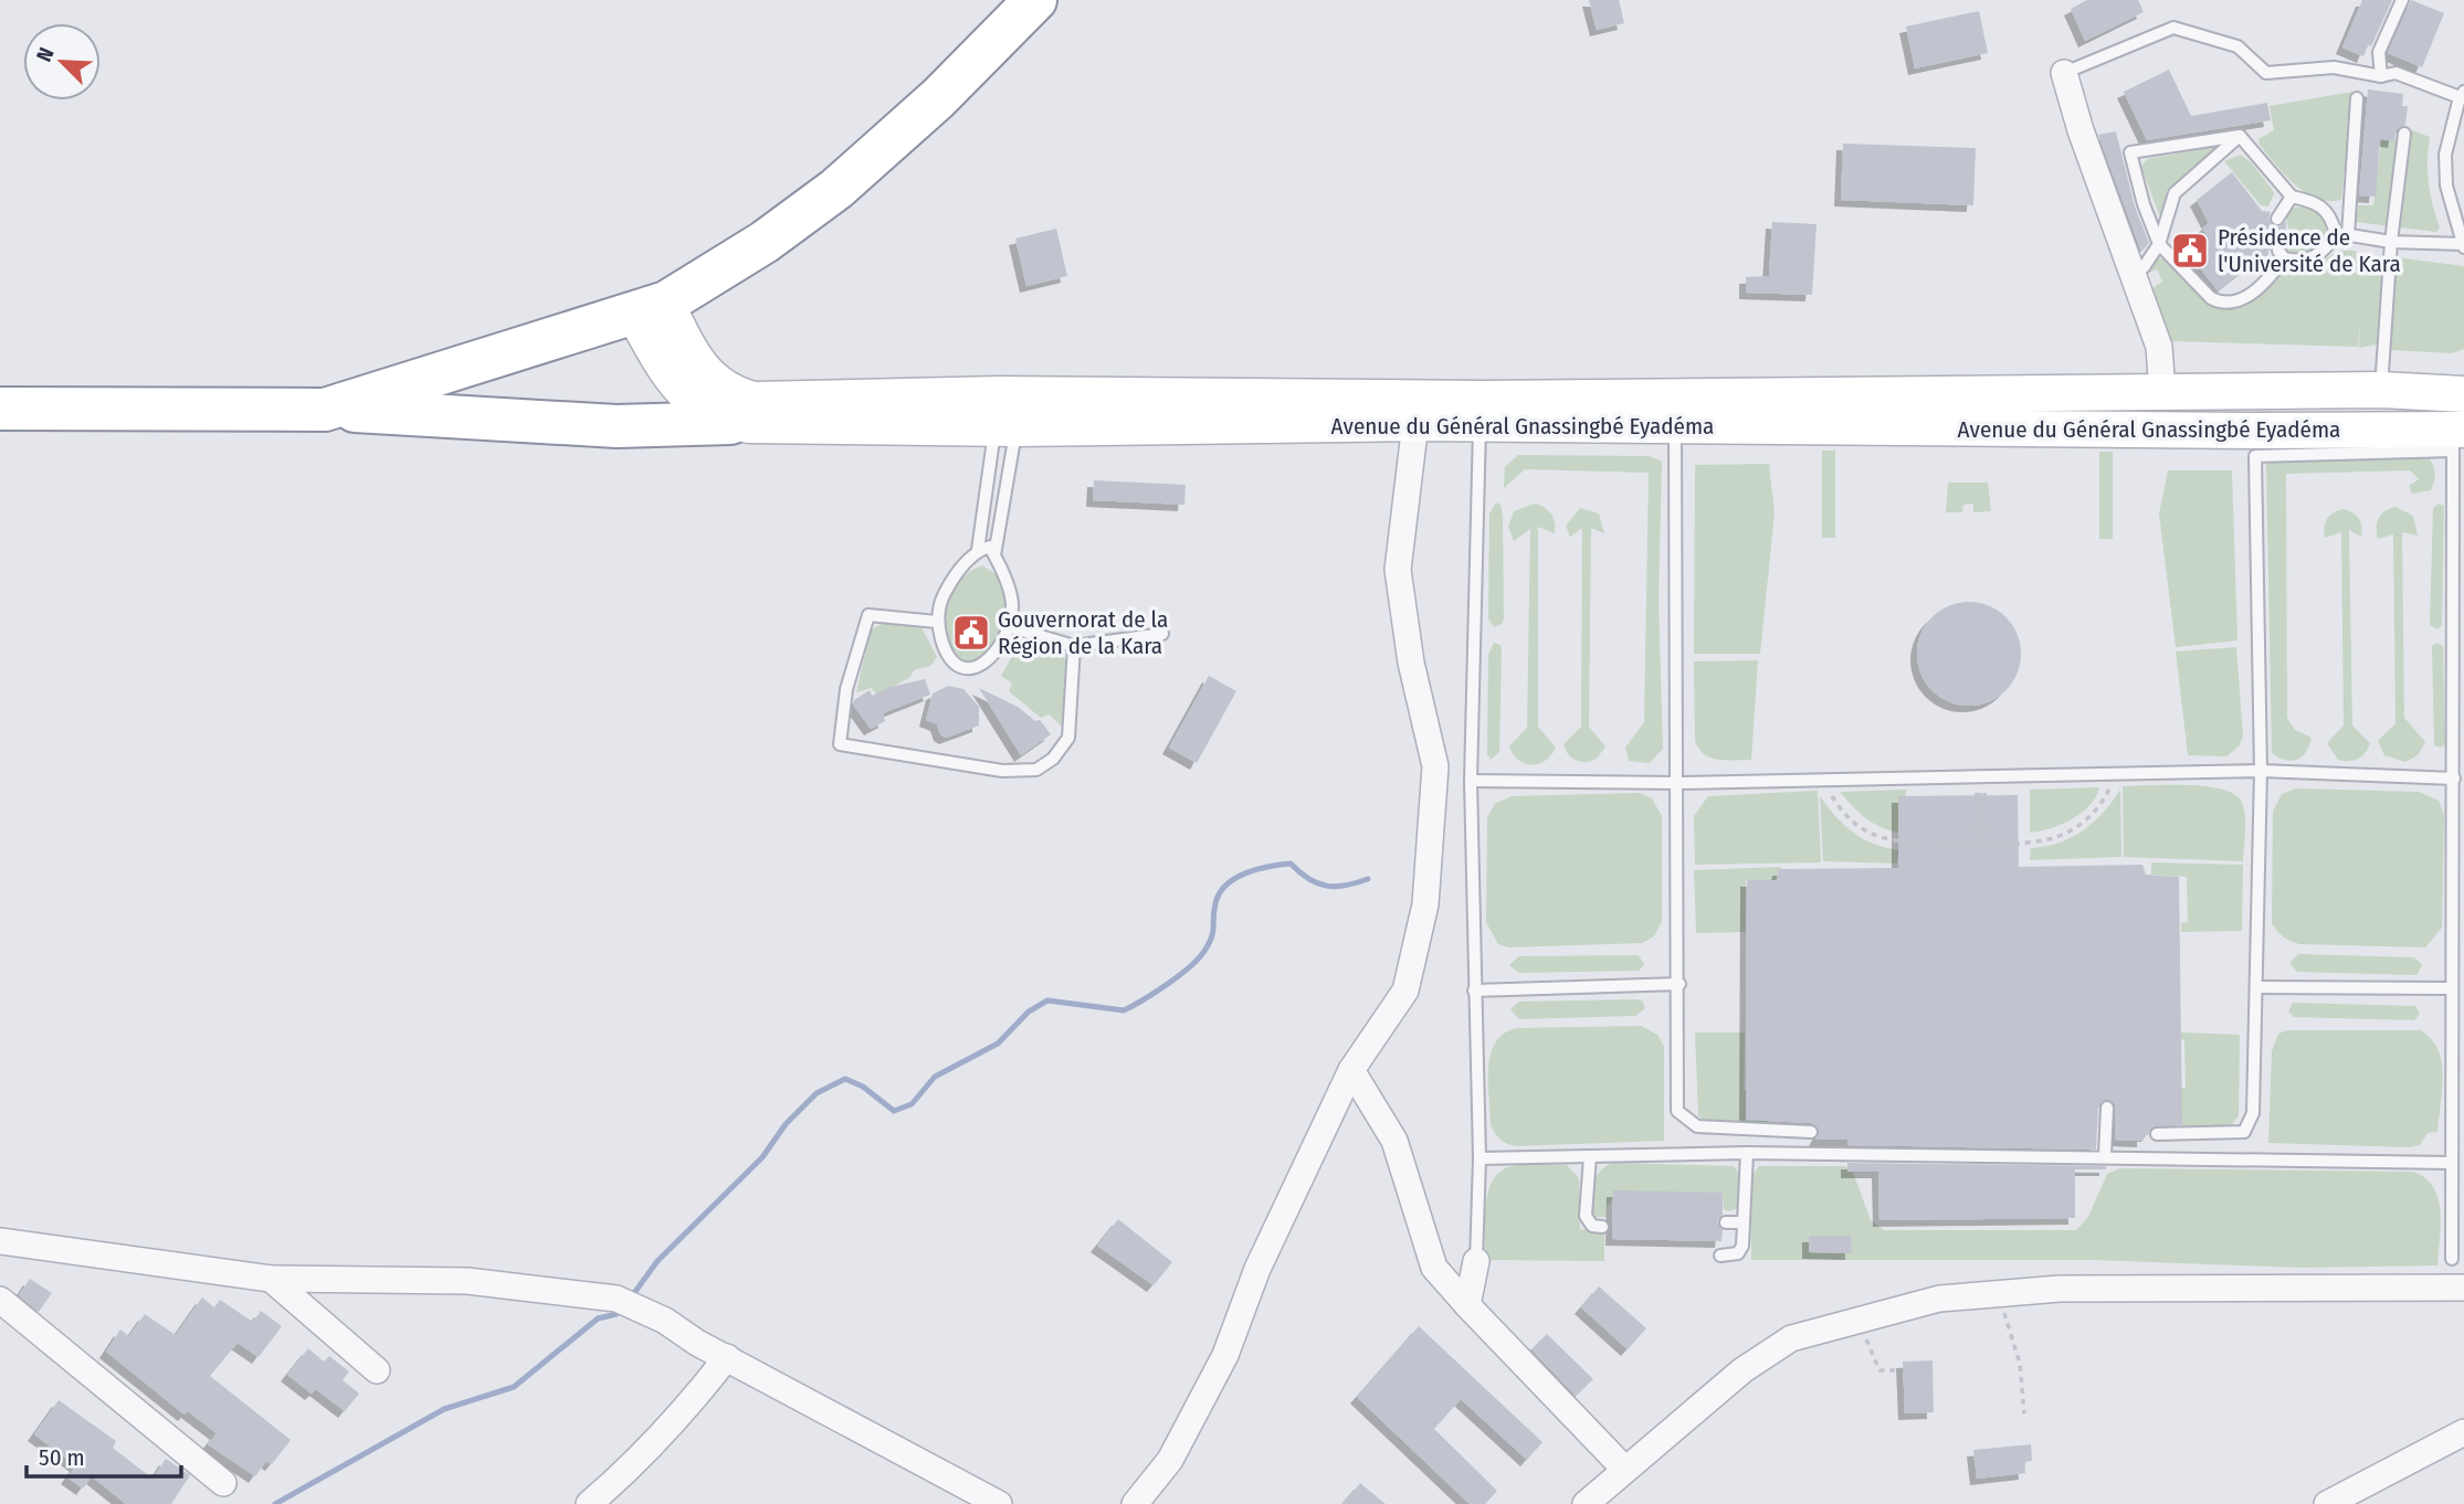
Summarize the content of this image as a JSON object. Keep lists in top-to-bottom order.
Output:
{
  "streets": {
    "main road": ["Avenue du Général Gnassingbé Eyadéma"]
  },
  "places": {
    "public building": ["Présidence de l'Université de Kara", "Gouvernorat de la Région de la Kara"]
  },
  "scale_bar": "50 m",
  "north": "top left"
}
